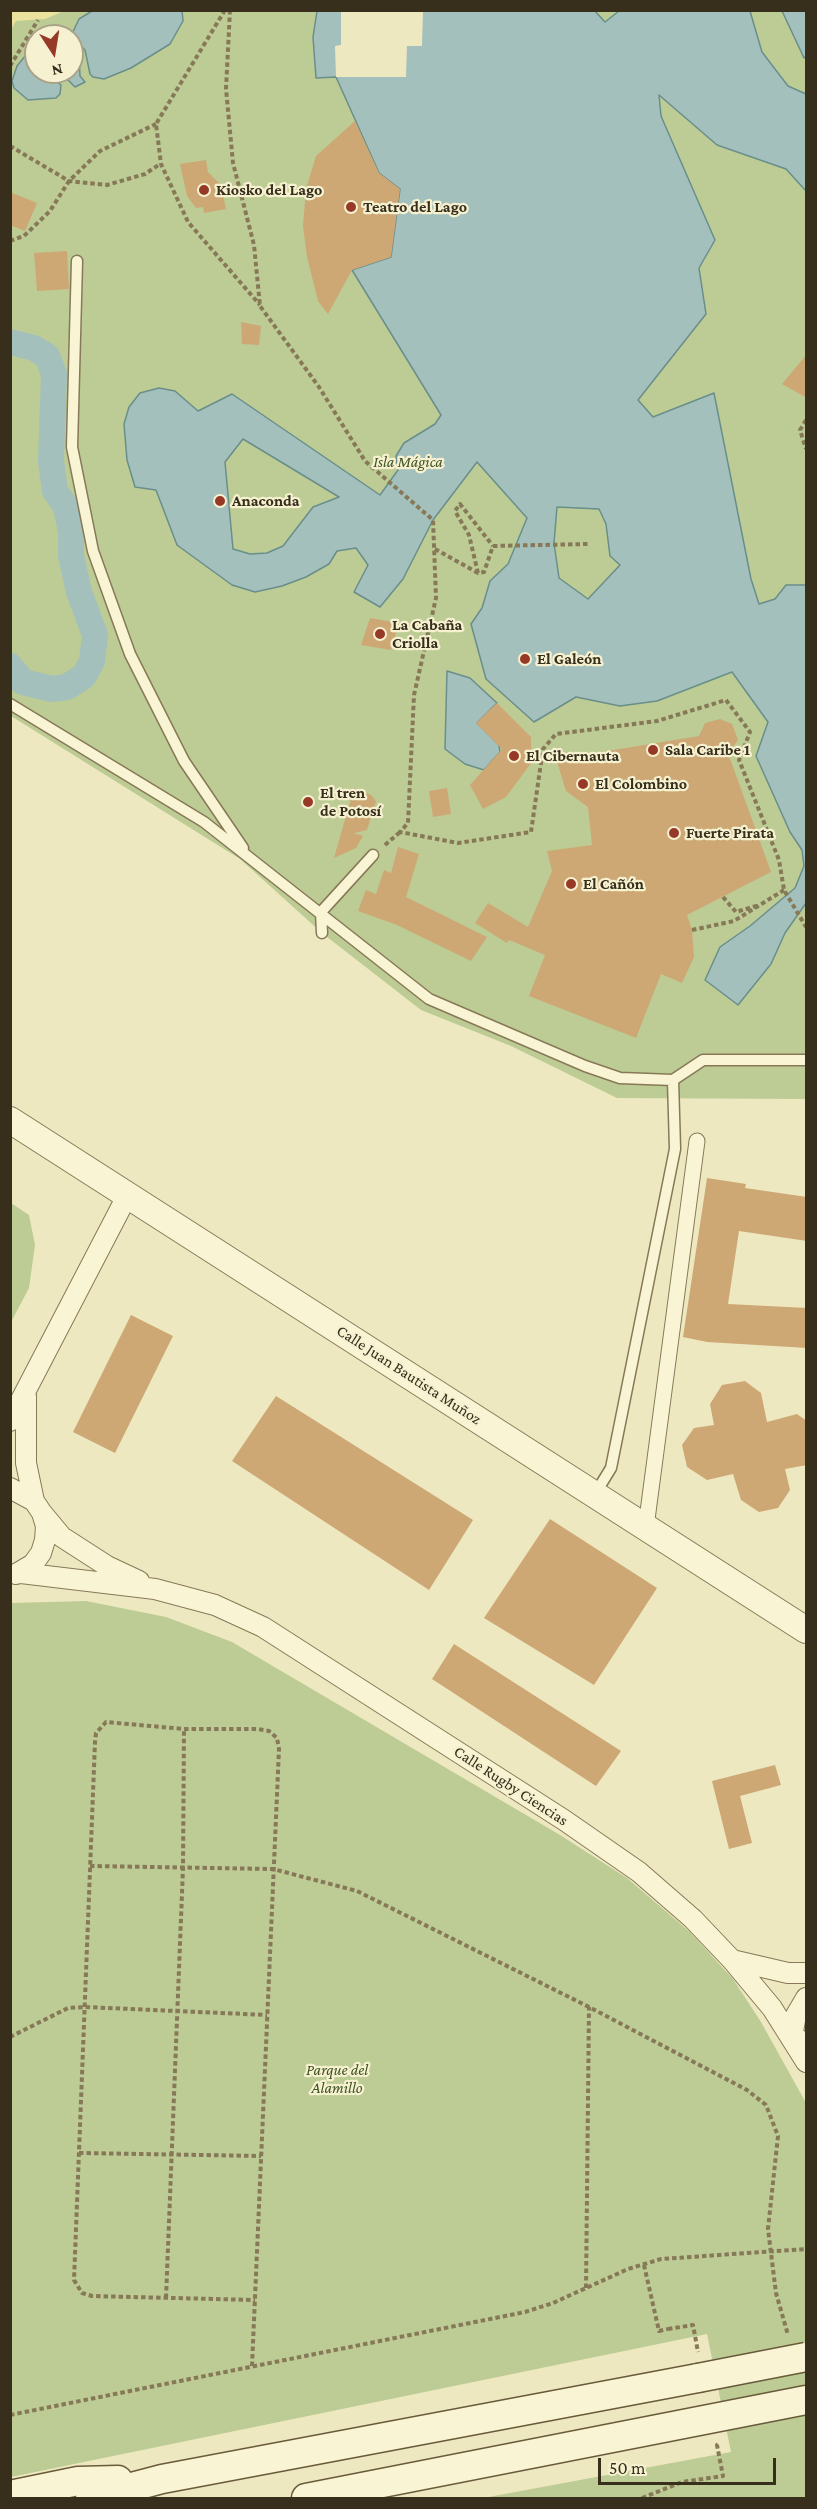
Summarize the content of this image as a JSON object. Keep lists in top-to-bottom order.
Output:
{
  "streets": {
    "street": ["Calle Juan Bautista Muñoz", "Calle Rugby Ciencias"]
  },
  "parks": ["Isla Mágica", "Parque del Alamillo"],
  "places": [
    "Kiosko del Lago",
    "Teatro del Lago",
    "Anaconda",
    "La Cabaña Criolla",
    "El Galeón",
    "Sala Caribe 1",
    "El Cibernauta",
    "El Colombino",
    "El tren de Potosí",
    "Fuerte Pirata",
    "El Cañón"
  ],
  "scale_bar": "50 m",
  "north": "bottom"
}
